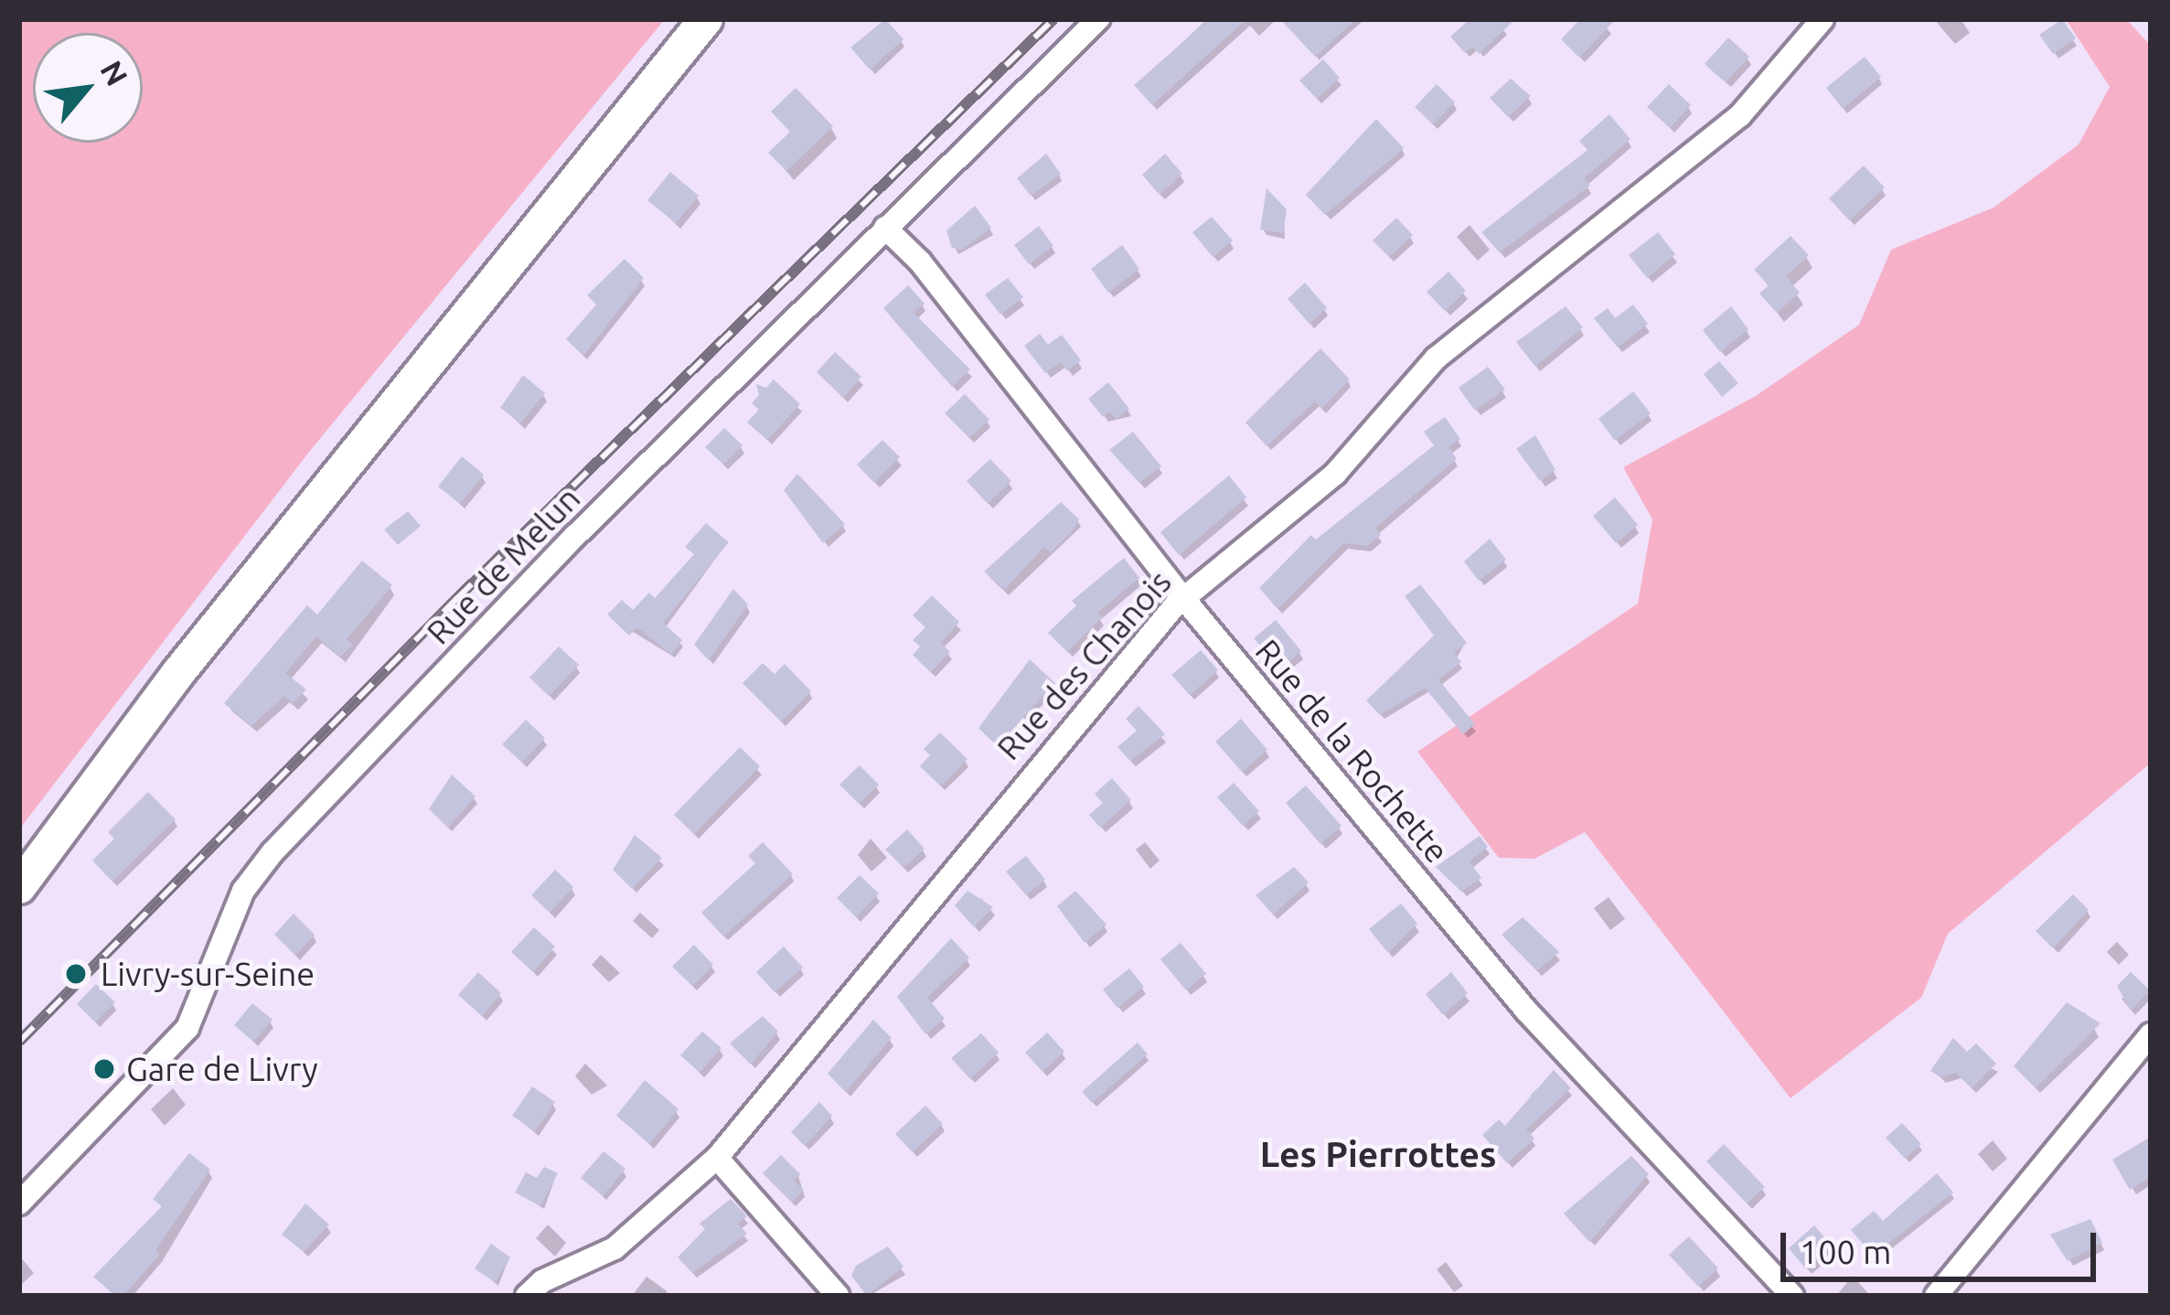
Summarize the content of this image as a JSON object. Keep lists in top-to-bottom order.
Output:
{
  "streets": {
    "street": ["Rue de Melun", "Rue des Chanois", "Rue de la Rochette"]
  },
  "crossings": [
    ["Rue de Melun", "Rue de la Rochette"],
    ["Rue des Chanois", "Rue de la Rochette"]
  ],
  "districts": ["Les Pierrottes"],
  "places": ["Livry-sur-Seine", "Gare de Livry"],
  "scale_bar": "100 m",
  "north": "top right"
}
